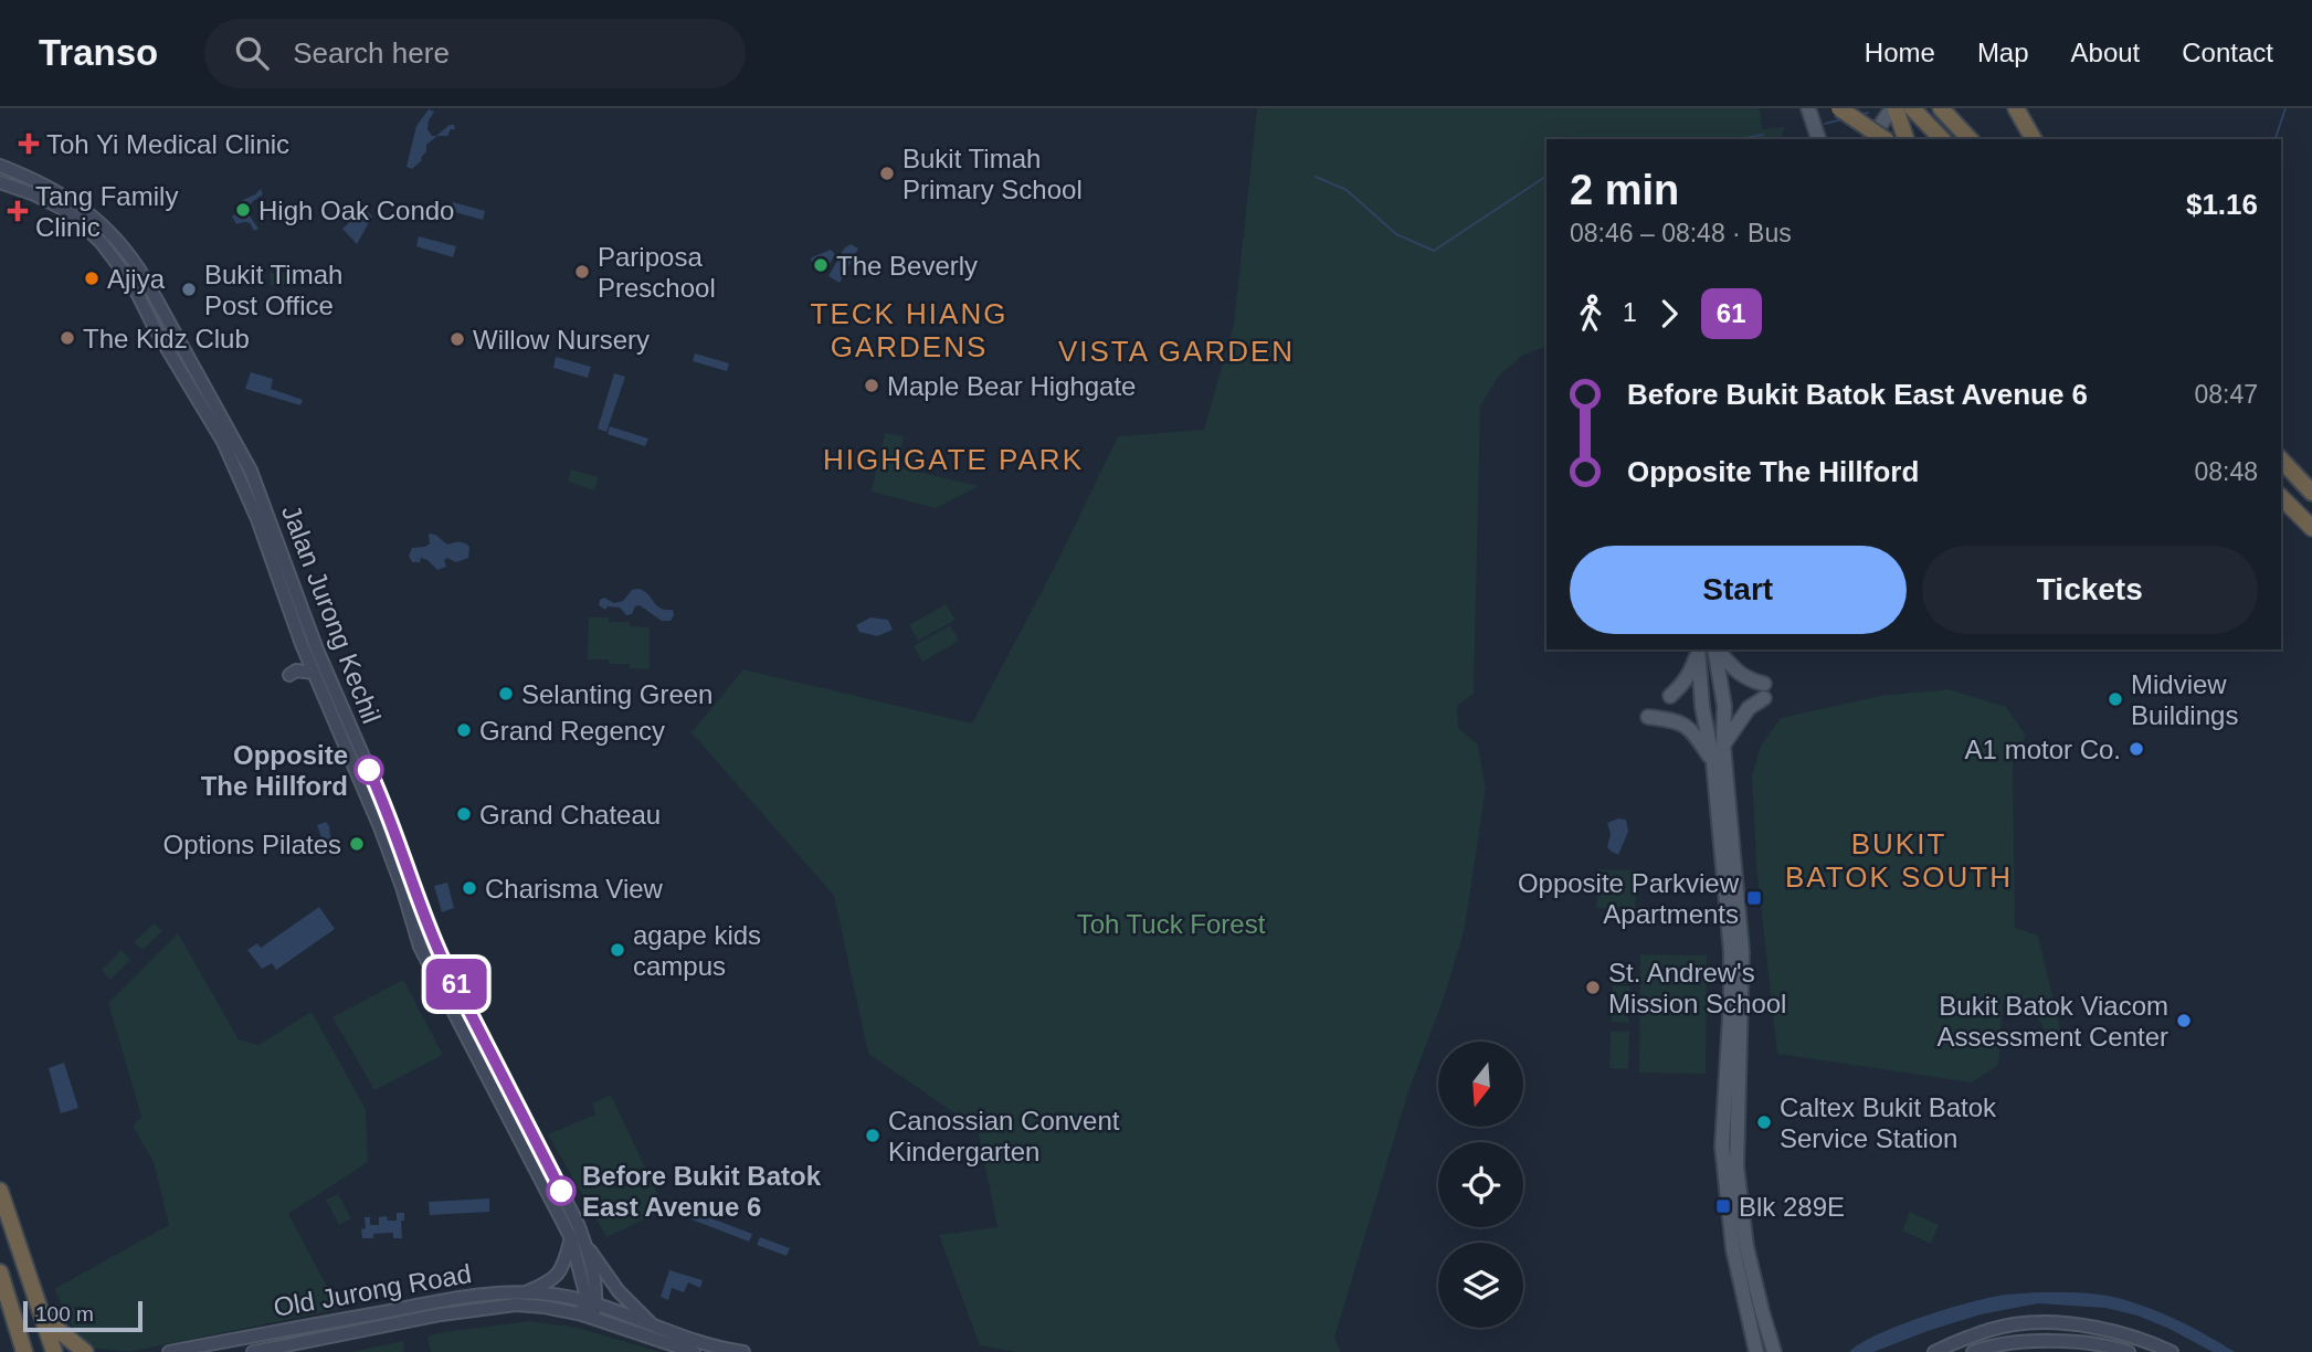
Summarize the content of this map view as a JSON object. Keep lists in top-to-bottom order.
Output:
{
  "streets": {
    "main road": ["Jalan Jurong Kechil", "Old Jurong Road"]
  },
  "crossings": [
    ["Jalan Jurong Kechil", "Old Jurong Road"]
  ],
  "districts": [
    "TECK HIANG GARDENS",
    "VISTA GARDEN",
    "HIGHGATE PARK",
    "BUKIT BATOK SOUTH"
  ],
  "parks": ["Toh Tuck Forest"],
  "places": {
    "health": ["Toh Yi Medical Clinic", "Tang Family Clinic"],
    "other": [
      "Bukit Timah Primary School",
      "High Oak Condo",
      "The Beverly",
      "Pariposa Preschool",
      "Ajiya",
      "Bukit Timah Post Office",
      "The Kidz Club",
      "Willow Nursery",
      "Maple Bear Highgate",
      "Selanting Green",
      "Midview Buildings",
      "Grand Regency",
      "A1 motor Co.",
      "Opposite The Hillford",
      "Grand Chateau",
      "Options Pilates",
      "Charisma View",
      "agape kids campus",
      "St. Andrew's Mission School",
      "Bukit Batok Viacom Assessment Center",
      "Caltex Bukit Batok Service Station",
      "Canossian Convent Kindergarten",
      "Before Bukit Batok East Avenue 6"
    ],
    "transit": ["Opposite Parkview Apartments", "Blk 289E"]
  },
  "lines": ["bus line 61"],
  "scale_bar": "100 m",
  "north": "bottom",
  "page": {
    "header": "Transo",
    "search": "Search here",
    "nav": [
      "Home",
      "Map",
      "About",
      "Contact"
    ],
    "on_map": "61",
    "heading": ["2 min", "08:46 – 08:48 · Bus", "$1.16"],
    "legs": ["1", "61"],
    "list": [
      {
        "name": "Before Bukit Batok East Avenue 6",
        "value": "08:47"
      },
      {
        "name": "Opposite The Hillford",
        "value": "08:48"
      }
    ],
    "buttons": ["Start", "Tickets"],
    "scale": "100 m"
  }
}
